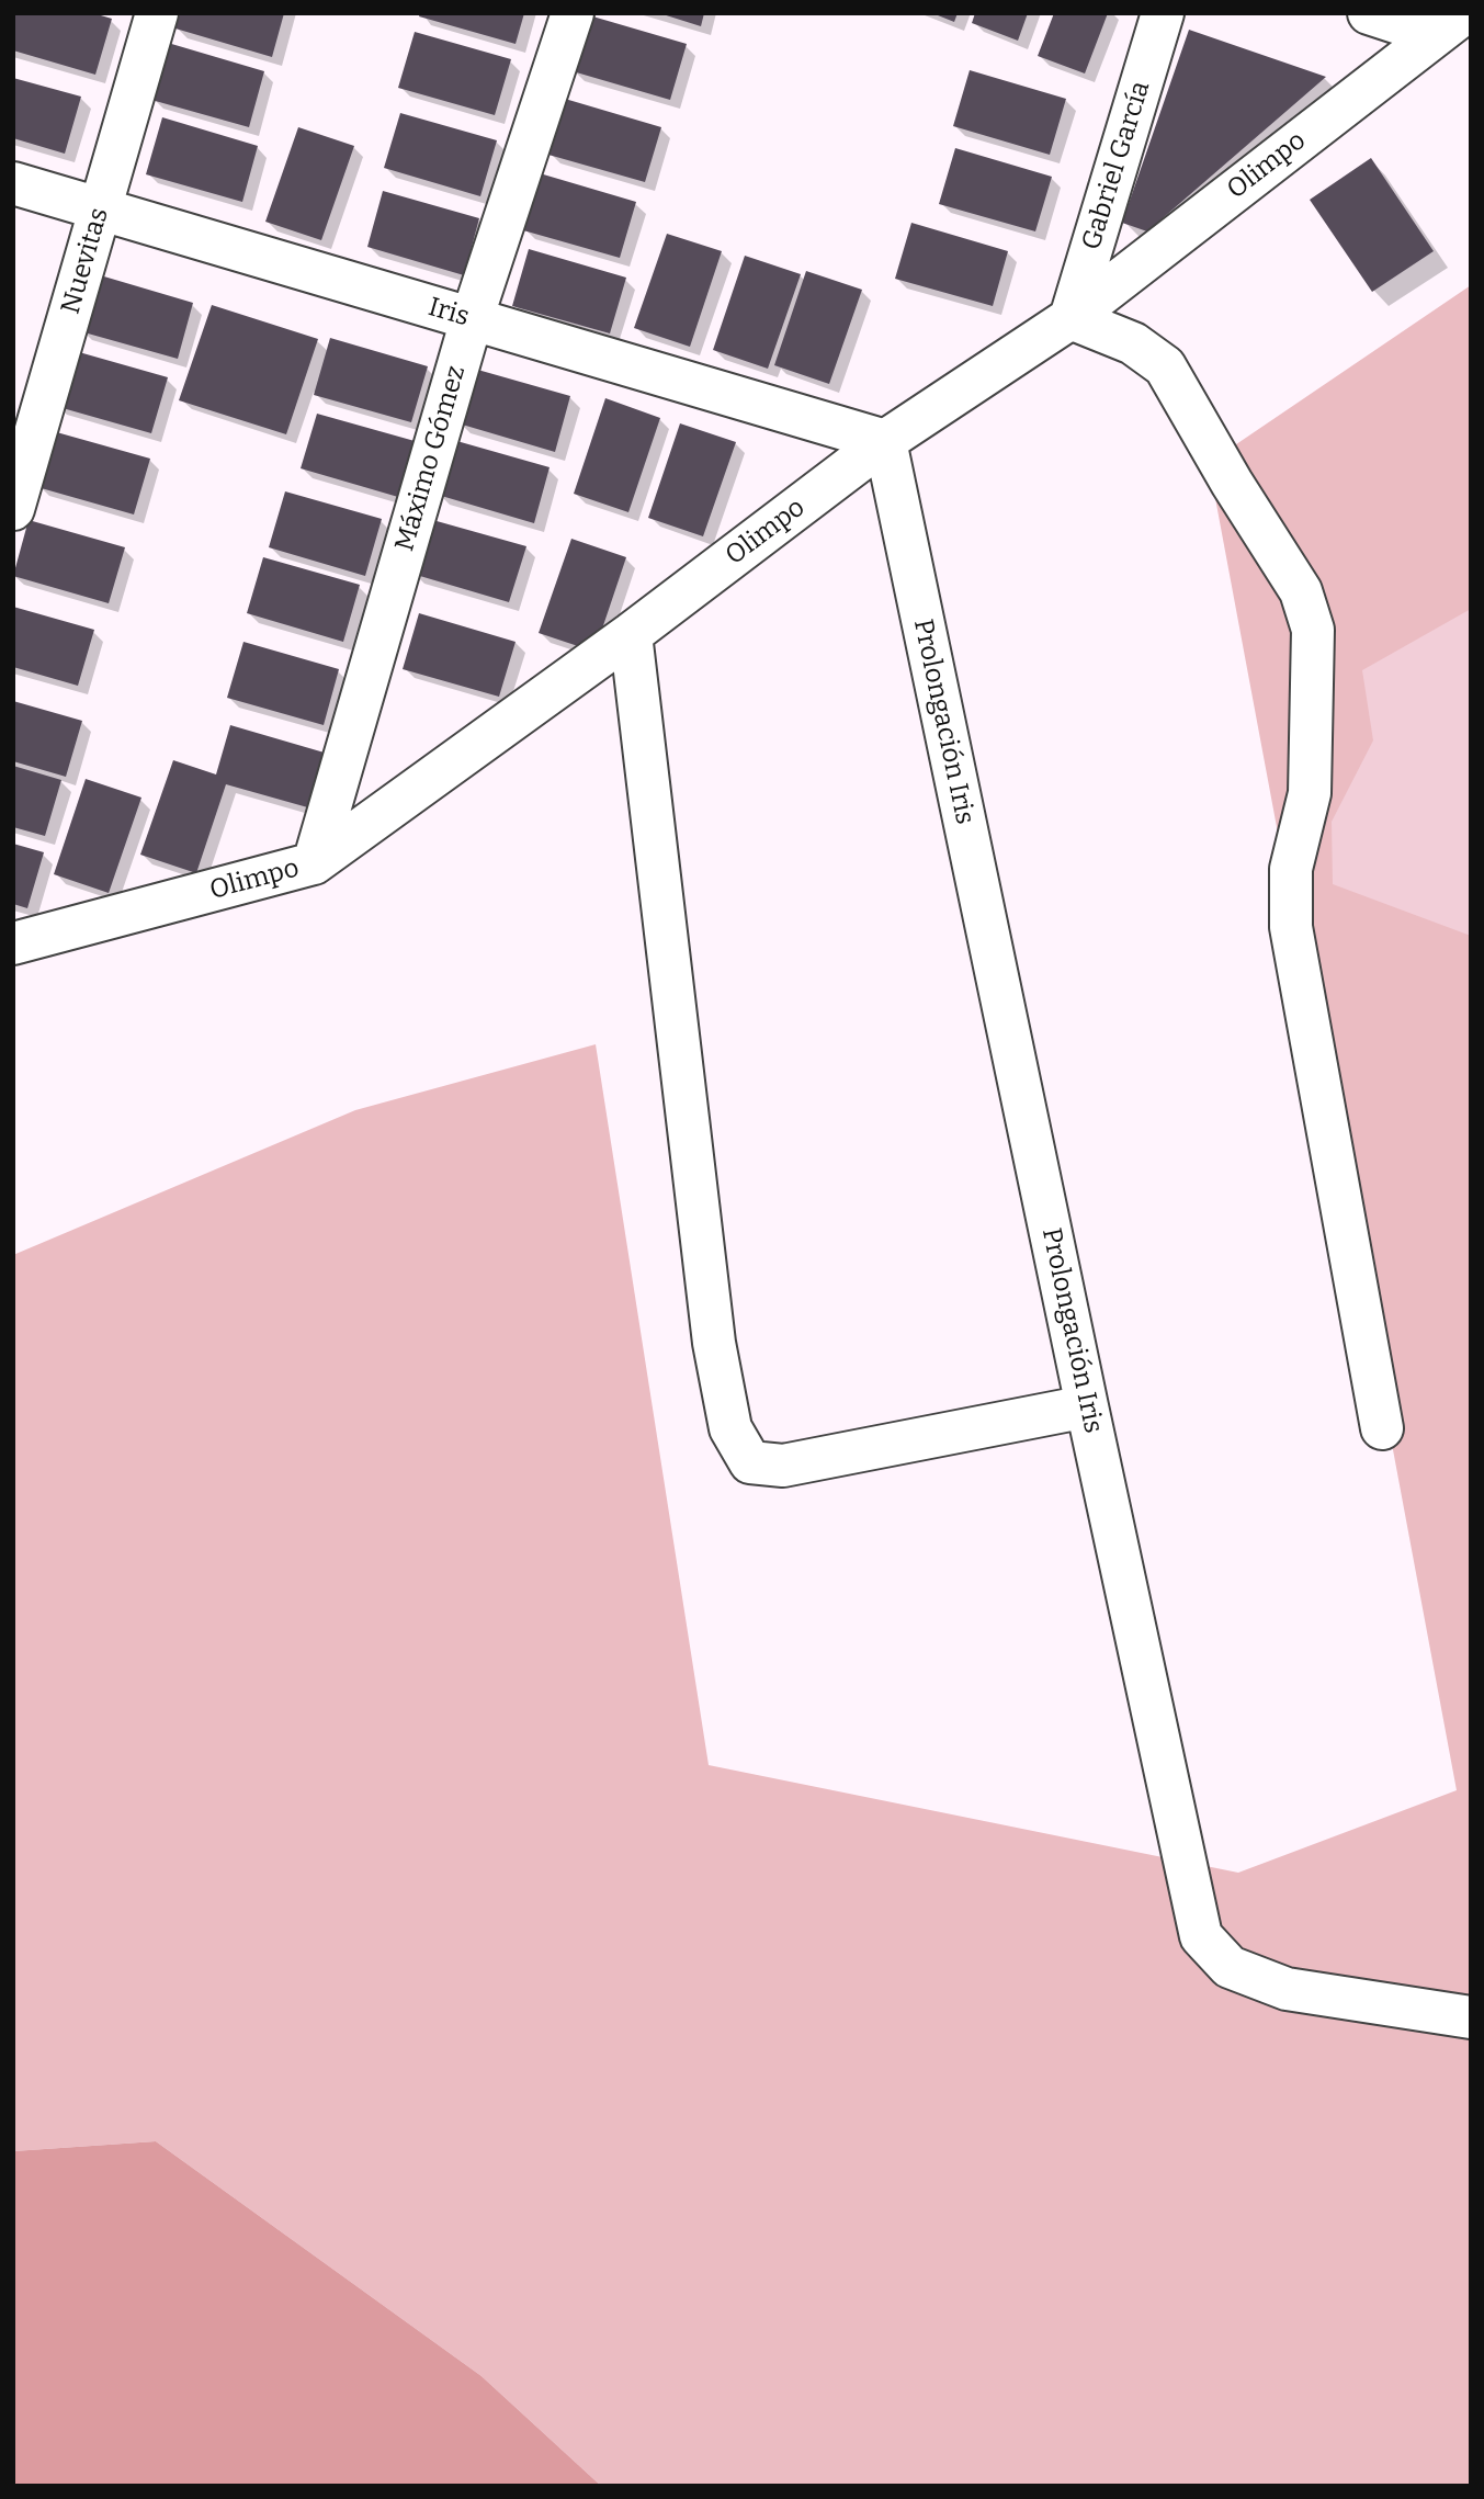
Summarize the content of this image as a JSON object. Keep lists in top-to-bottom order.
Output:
{
  "streets": {
    "street": [
      "Gabriel García",
      "Olimpo",
      "Nuevitas",
      "Iris",
      "Máximo Gómez",
      "Prolongación Iris"
    ]
  },
  "crossings": [
    ["Gabriel García", "Olimpo"],
    ["Olimpo", "Iris"],
    ["Olimpo", "Máximo Gómez"],
    ["Olimpo", "Prolongación Iris"],
    ["Nuevitas", "Iris"],
    ["Iris", "Máximo Gómez"],
    ["Iris", "Prolongación Iris"]
  ]
}
